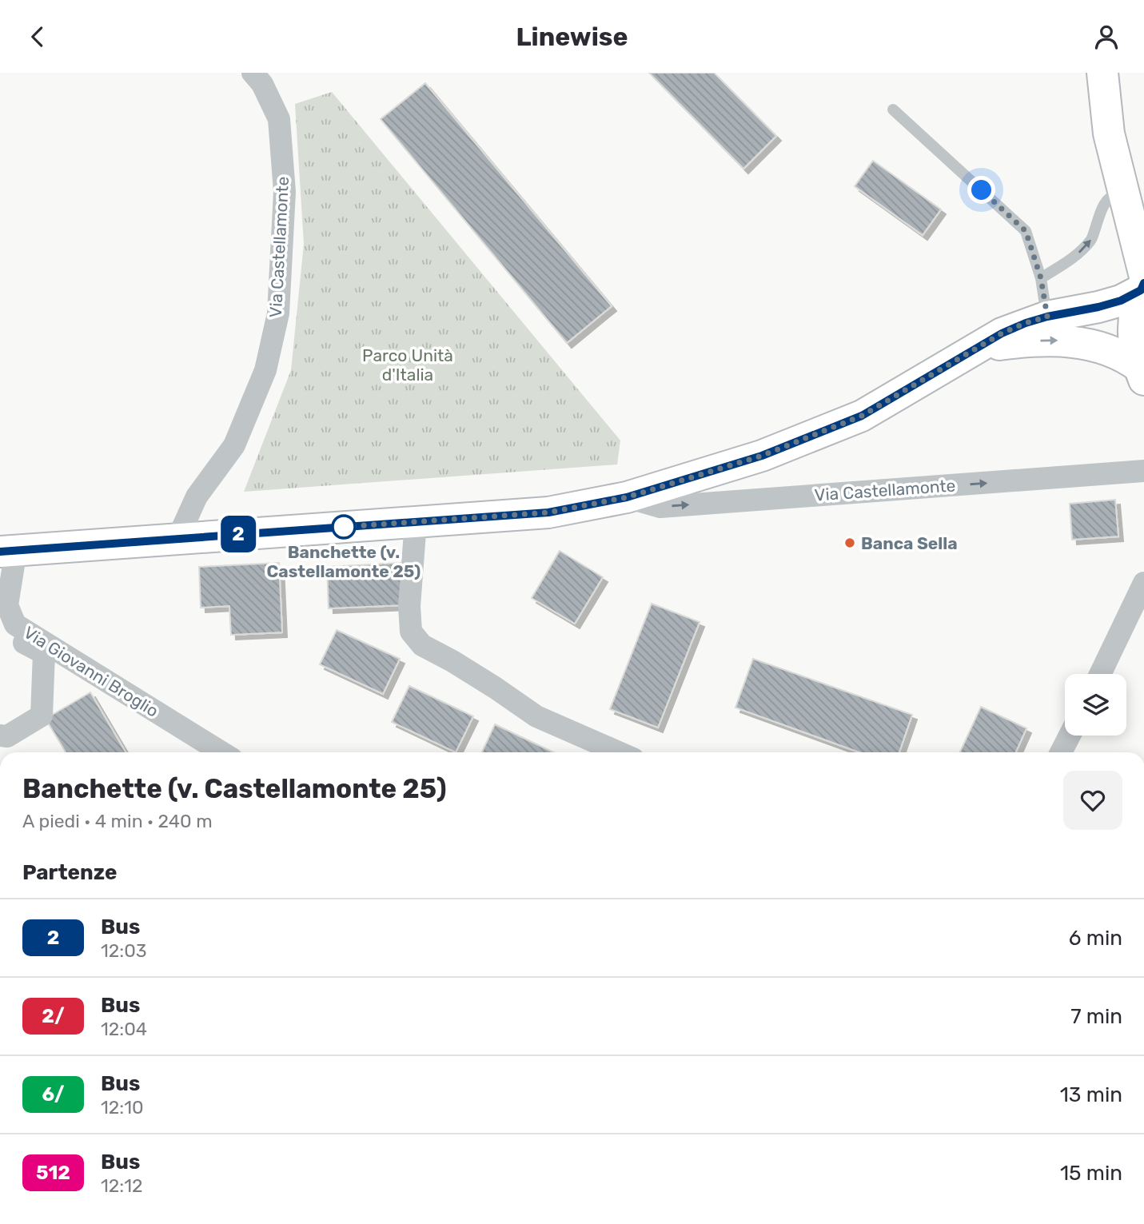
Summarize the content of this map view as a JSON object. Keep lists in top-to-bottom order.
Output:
{
  "streets": {
    "main road": ["Via Castellamonte"],
    "street": ["Via Giovanni Broglio"]
  },
  "crossings": [
    ["Via Castellamonte", "Via Giovanni Broglio"]
  ],
  "parks": ["Parco Unità d'Italia"],
  "places": ["Banchette (v. Castellamonte 25)", "Banca Sella"],
  "lines": ["bus line 2"],
  "page": {
    "header": "Linewise",
    "on_map": "2",
    "heading": [
      ["Banchette (v. Castellamonte 25)", "A piedi · 4 min · 240 m"],
      "Partenze"
    ],
    "list": [
      {
        "mark": "2",
        "name": "Bus",
        "note": "12:03",
        "value": "6 min"
      },
      {
        "mark": "2/",
        "name": "Bus",
        "note": "12:04",
        "value": "7 min"
      },
      {
        "mark": "6/",
        "name": "Bus",
        "note": "12:10",
        "value": "13 min"
      },
      {
        "mark": "512",
        "name": "Bus",
        "note": "12:12",
        "value": "15 min"
      }
    ]
  }
}
